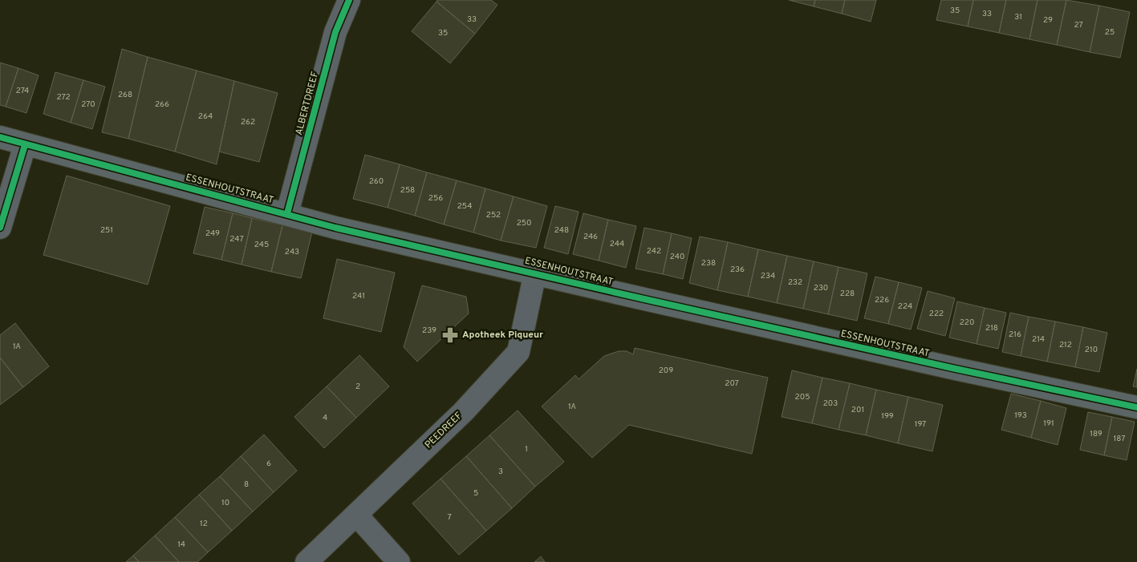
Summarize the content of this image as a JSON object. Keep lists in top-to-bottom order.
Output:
{
  "streets": {
    "street": ["ALBERTDREEF", "ESSENHOUTSTRAAT", "PEEDREEF"]
  },
  "crossings": [
    ["ALBERTDREEF", "ESSENHOUTSTRAAT"],
    ["ESSENHOUTSTRAAT", "PEEDREEF"]
  ],
  "places": {
    "pharmacy": ["Apotheek Piqueur"]
  },
  "house_numbers": [
    "35",
    "33",
    "31",
    "33",
    "29",
    "27",
    "25",
    "35",
    "274",
    "268",
    "272",
    "270",
    "266",
    "264",
    "262",
    "260",
    "258",
    "256",
    "254",
    "252",
    "250",
    "251",
    "248",
    "249",
    "246",
    "247",
    "244",
    "245",
    "242",
    "243",
    "240",
    "238",
    "236",
    "234",
    "232",
    "230",
    "228",
    "241",
    "226",
    "224",
    "222",
    "220",
    "218",
    "239",
    "216",
    "214",
    "212",
    "1A",
    "210",
    "209",
    "207",
    "2",
    "205",
    "203",
    "1A",
    "201",
    "193",
    "199",
    "4",
    "191",
    "197",
    "189",
    "187",
    "1",
    "6",
    "3",
    "8",
    "5",
    "10",
    "7",
    "12",
    "14"
  ]
}
